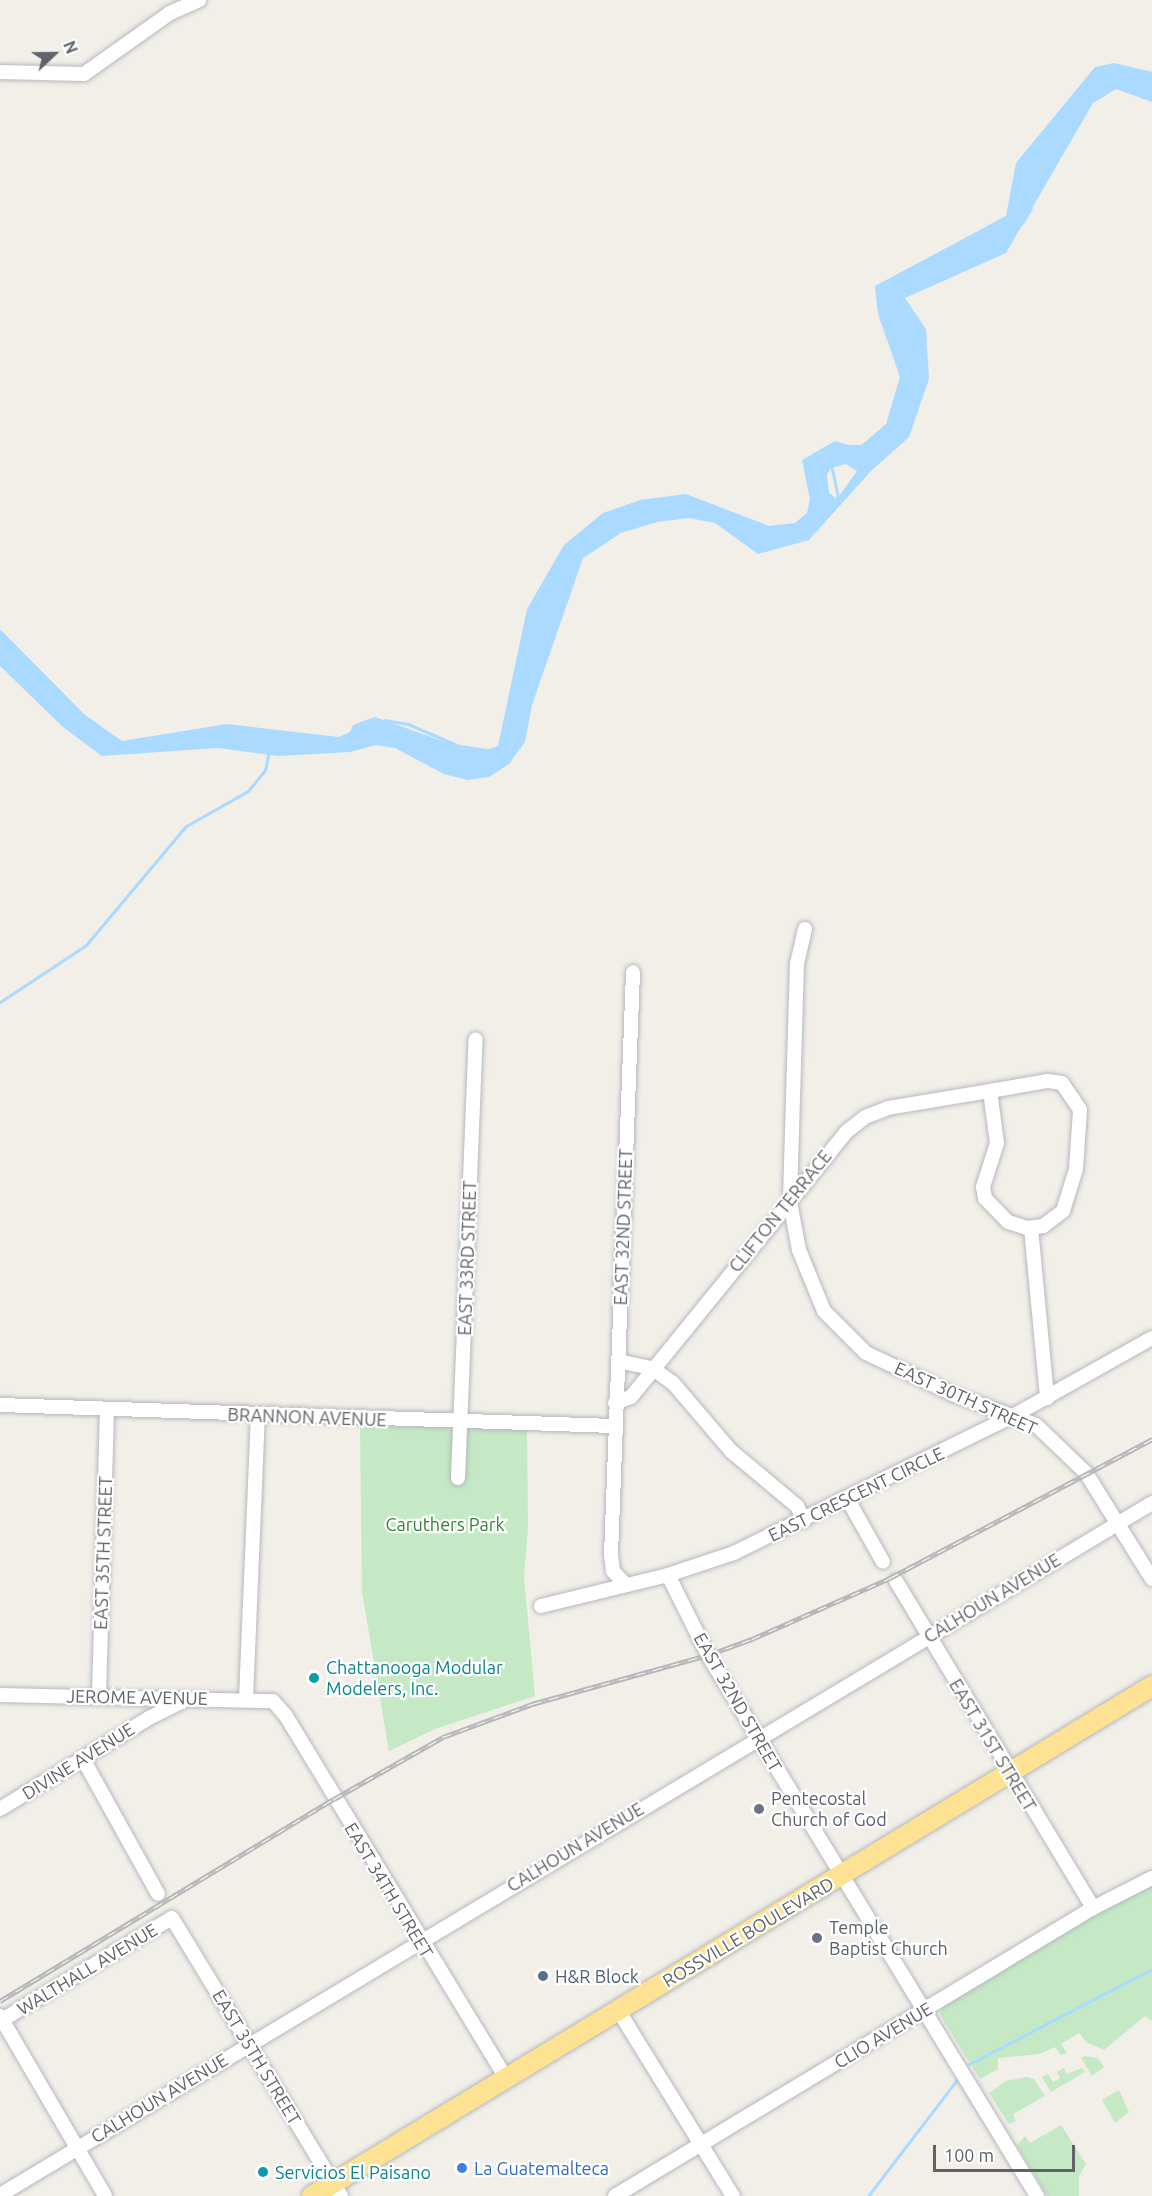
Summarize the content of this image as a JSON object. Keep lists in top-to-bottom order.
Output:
{
  "streets": {
    "highway": ["ROSSVILLE BOULEVARD"],
    "street": [
      "CLIFTON TERRACE",
      "EAST 32ND STREET",
      "EAST 33RD STREET",
      "EAST 30TH STREET",
      "BRANNON AVENUE",
      "EAST CRESCENT CIRCLE",
      "EAST 35TH STREET",
      "CALHOUN AVENUE",
      "JEROME AVENUE",
      "EAST 31ST STREET",
      "DIVINE AVENUE",
      "EAST 34TH STREET",
      "WALTHALL AVENUE",
      "CLIO AVENUE"
    ]
  },
  "crossings": [
    ["CLIFTON TERRACE", "EAST 32ND STREET"],
    ["CLIFTON TERRACE", "EAST 30TH STREET"],
    ["EAST 32ND STREET", "BRANNON AVENUE"],
    ["EAST 32ND STREET", "EAST CRESCENT CIRCLE"],
    ["EAST 32ND STREET", "CALHOUN AVENUE"],
    ["EAST 32ND STREET", "ROSSVILLE BOULEVARD"],
    ["EAST 32ND STREET", "CLIO AVENUE"],
    ["EAST 33RD STREET", "BRANNON AVENUE"],
    ["EAST 30TH STREET", "EAST CRESCENT CIRCLE"],
    ["EAST 30TH STREET", "CALHOUN AVENUE"],
    ["BRANNON AVENUE", "EAST 35TH STREET"],
    ["EAST 35TH STREET", "CALHOUN AVENUE"],
    ["EAST 35TH STREET", "JEROME AVENUE"],
    ["EAST 35TH STREET", "ROSSVILLE BOULEVARD"],
    ["EAST 35TH STREET", "WALTHALL AVENUE"],
    ["CALHOUN AVENUE", "EAST 31ST STREET"],
    ["CALHOUN AVENUE", "EAST 34TH STREET"],
    ["JEROME AVENUE", "DIVINE AVENUE"],
    ["JEROME AVENUE", "EAST 34TH STREET"],
    ["EAST 31ST STREET", "ROSSVILLE BOULEVARD"],
    ["EAST 31ST STREET", "CLIO AVENUE"],
    ["EAST 34TH STREET", "ROSSVILLE BOULEVARD"]
  ],
  "parks": ["Caruthers Park"],
  "places": [
    "Chattanooga Modular Modelers, Inc.",
    "Pentecostal Church of God",
    "Temple Baptist Church",
    "H&R Block",
    "La Guatemalteca",
    "Servicios El Paisano"
  ],
  "scale_bar": "100 m",
  "north": "right"
}
